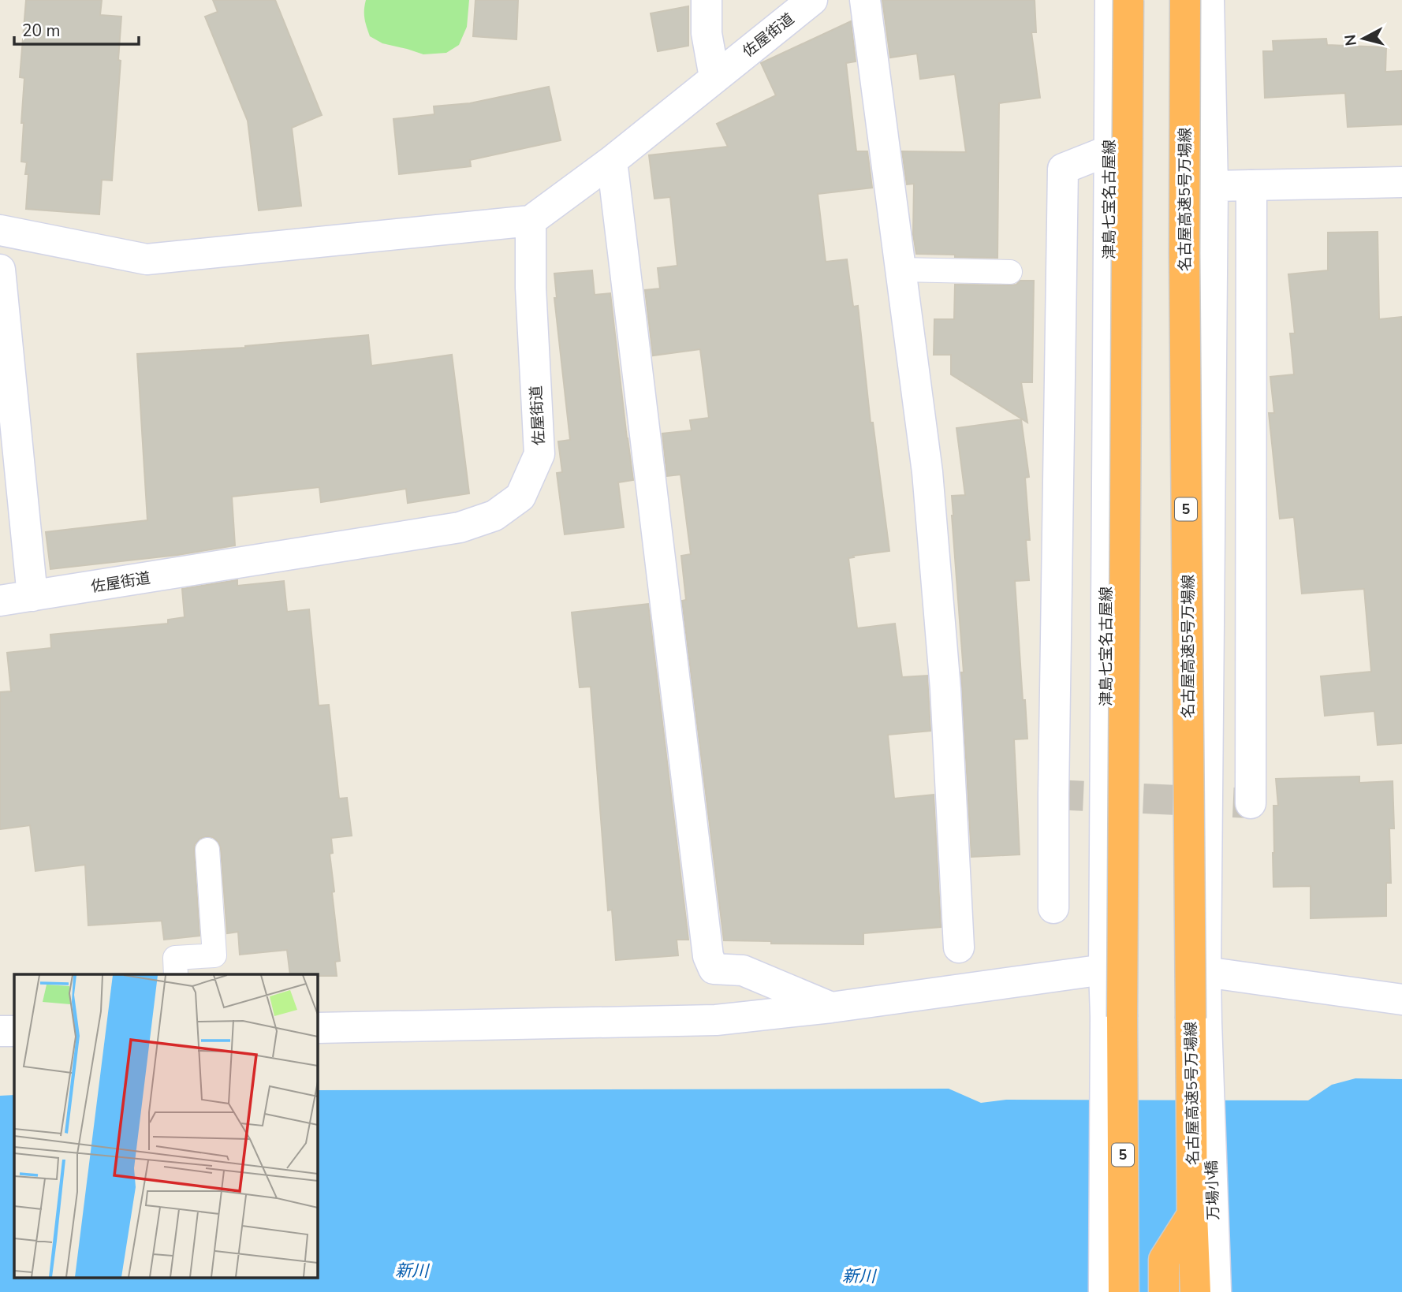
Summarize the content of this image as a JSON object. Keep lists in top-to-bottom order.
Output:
{
  "streets": {
    "highway": ["名古屋高速5号万場線", "5"],
    "street": ["佐屋街道", "津島七宝名古屋線", "万場小橋"]
  },
  "water": ["新川"],
  "scale_bar": "20 m",
  "north": "left"
}
